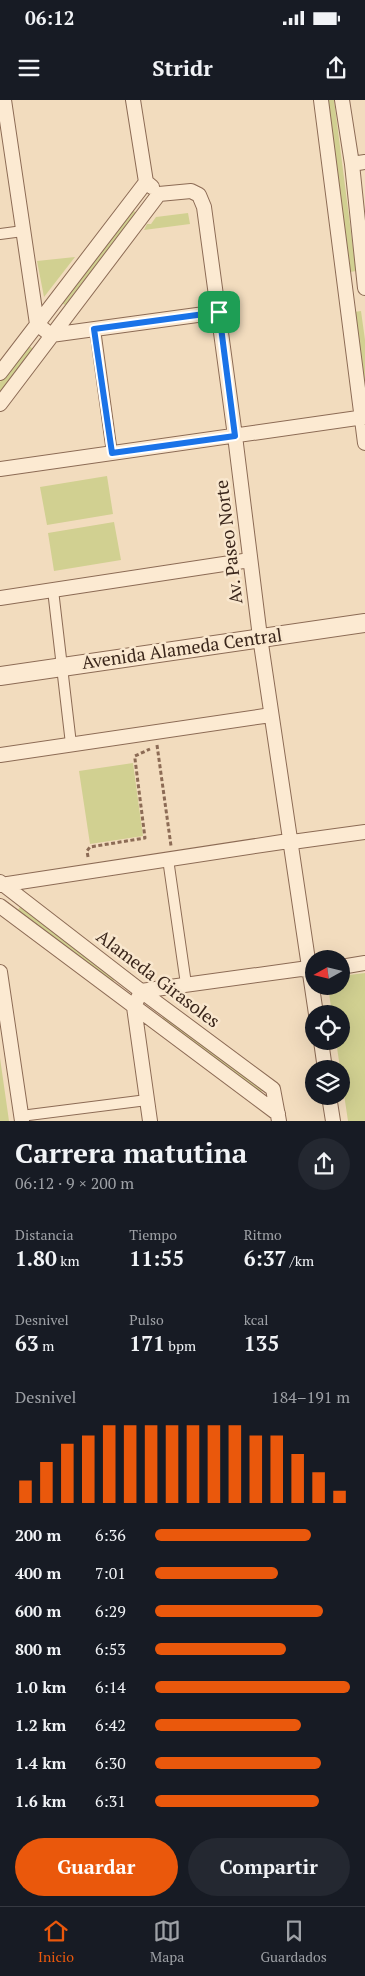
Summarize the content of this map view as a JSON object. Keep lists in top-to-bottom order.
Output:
{
  "streets": {
    "street": ["Av. Paseo Norte", "Avenida Alameda Central", "Alameda Girasoles"]
  },
  "crossings": [
    ["Av. Paseo Norte", "Avenida Alameda Central"]
  ],
  "north": "left",
  "page": {
    "status": "06:12",
    "header": "Stridr",
    "heading": ["Carrera matutina", "06:12 · 9 × 200 m"],
    "stats": [
      ["Distancia", "1.80 km"],
      ["Tiempo", "11:55"],
      ["Ritmo", "6:37 /km"],
      ["Desnivel", "63 m"],
      ["Pulso", "171 bpm"],
      ["kcal", "135"]
    ],
    "chart": ["Desnivel", "184–191 m"],
    "list": [
      {
        "name": "200 m",
        "note": "6:36"
      },
      {
        "name": "400 m",
        "note": "7:01"
      },
      {
        "name": "600 m",
        "note": "6:29"
      },
      {
        "name": "800 m",
        "note": "6:53"
      },
      {
        "name": "1.0 km",
        "note": "6:14"
      },
      {
        "name": "1.2 km",
        "note": "6:42"
      },
      {
        "name": "1.4 km",
        "note": "6:30"
      },
      {
        "name": "1.6 km",
        "note": "6:31"
      }
    ],
    "buttons": ["Guardar", "Compartir"],
    "tabs": ["Inicio", "Mapa", "Guardados"]
  }
}
